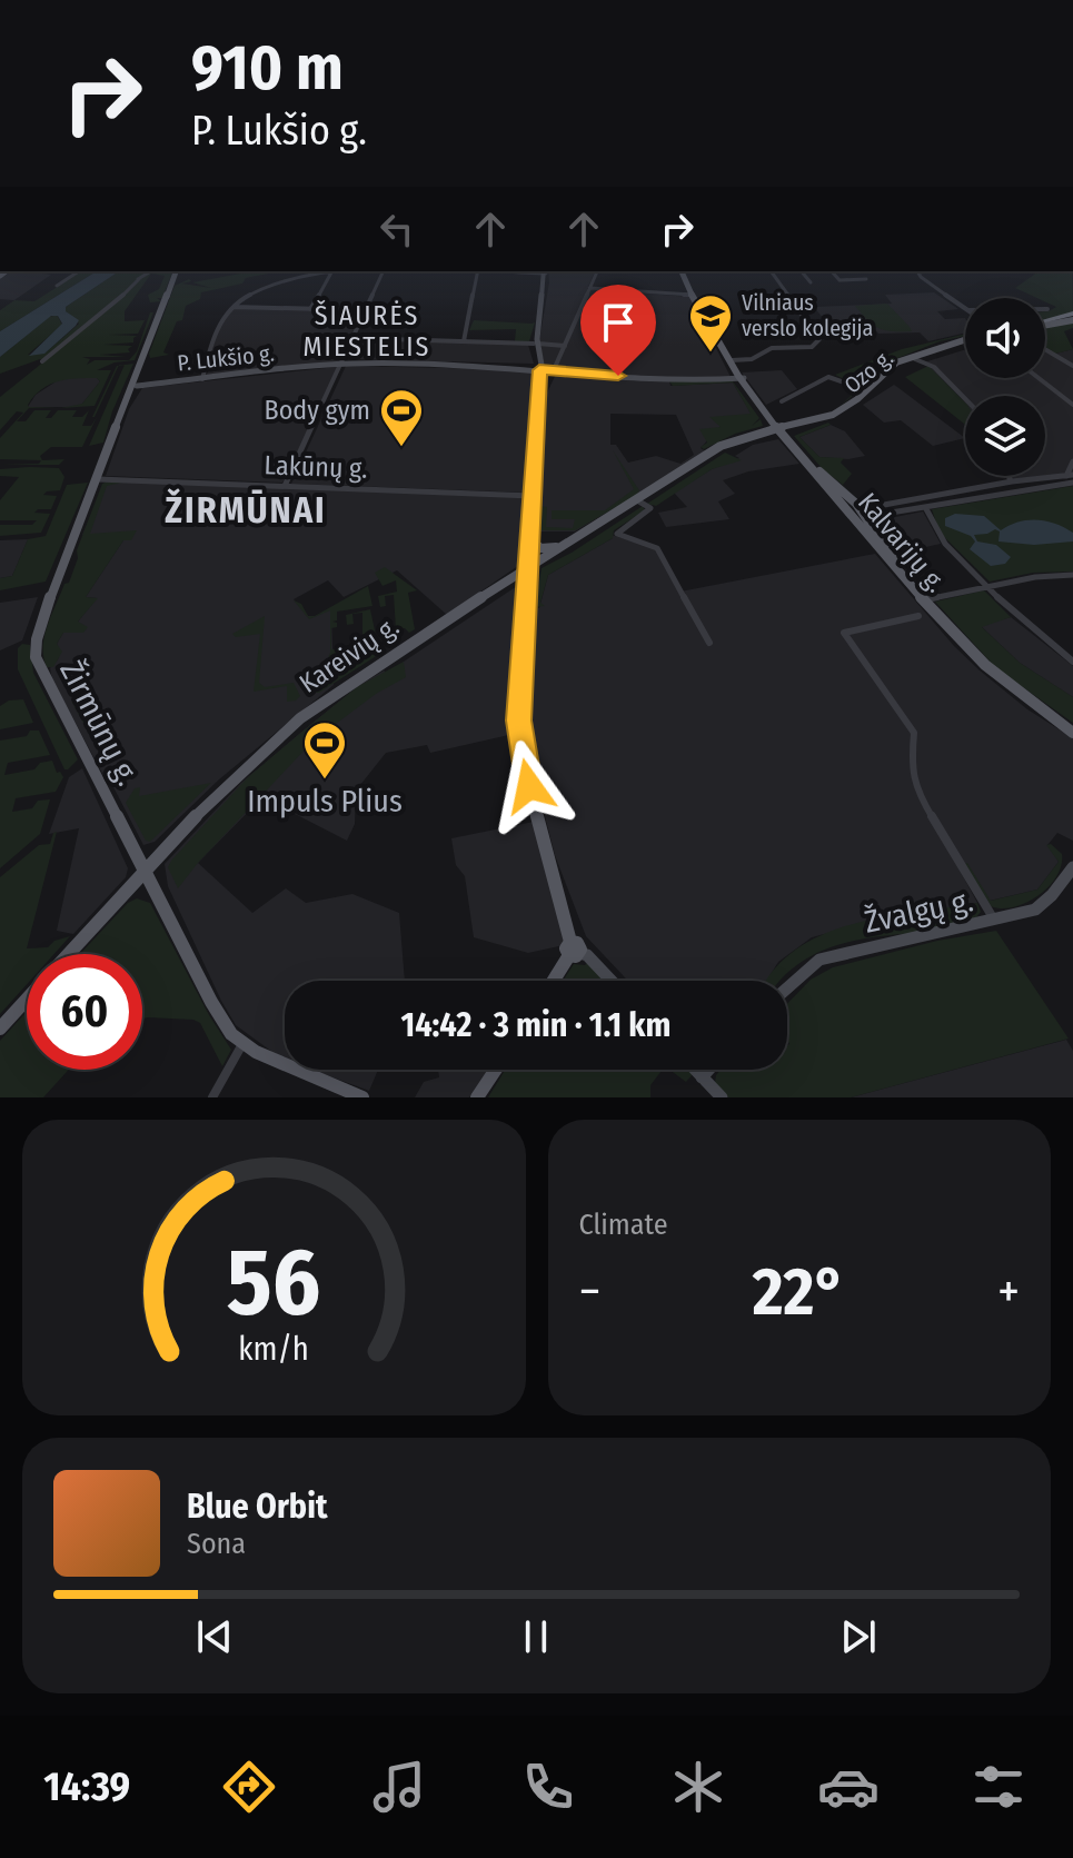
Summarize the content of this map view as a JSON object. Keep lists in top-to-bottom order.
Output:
{
  "streets": {
    "main road": [
      "P. Lukšio g.",
      "Ozo g.",
      "Kalvarijų g.",
      "Kareivių g.",
      "Žirmūnų g.",
      "Žvalgų g."
    ],
    "street": ["Lakūnų g."]
  },
  "crossings": [
    ["P. Lukšio g.", "Kalvarijų g."],
    ["P. Lukšio g.", "Žirmūnų g."],
    ["Ozo g.", "Kalvarijų g."],
    ["Ozo g.", "Kareivių g."],
    ["Lakūnų g.", "Žirmūnų g."],
    ["Kalvarijų g.", "Kareivių g."],
    ["Kareivių g.", "Žirmūnų g."]
  ],
  "districts": ["ŠIAURĖS MIESTELIS", "ŽIRMŪNAI"],
  "places": {
    "school or university": ["Vilniaus verslo kolegija"],
    "sports": ["Body gym", "Impuls Plius"]
  },
  "page": {
    "turn": ["910 m", "P. Lukšio g."],
    "limit": "60",
    "trip": "14:42 · 3 min · 1.1 km",
    "tile": "Climate",
    "heat": ["−", "22°", "+"],
    "song": ["Blue Orbit", "Sona"],
    "tabs": "14:39",
    "gauge": ["56", "km/h"]
  }
}
